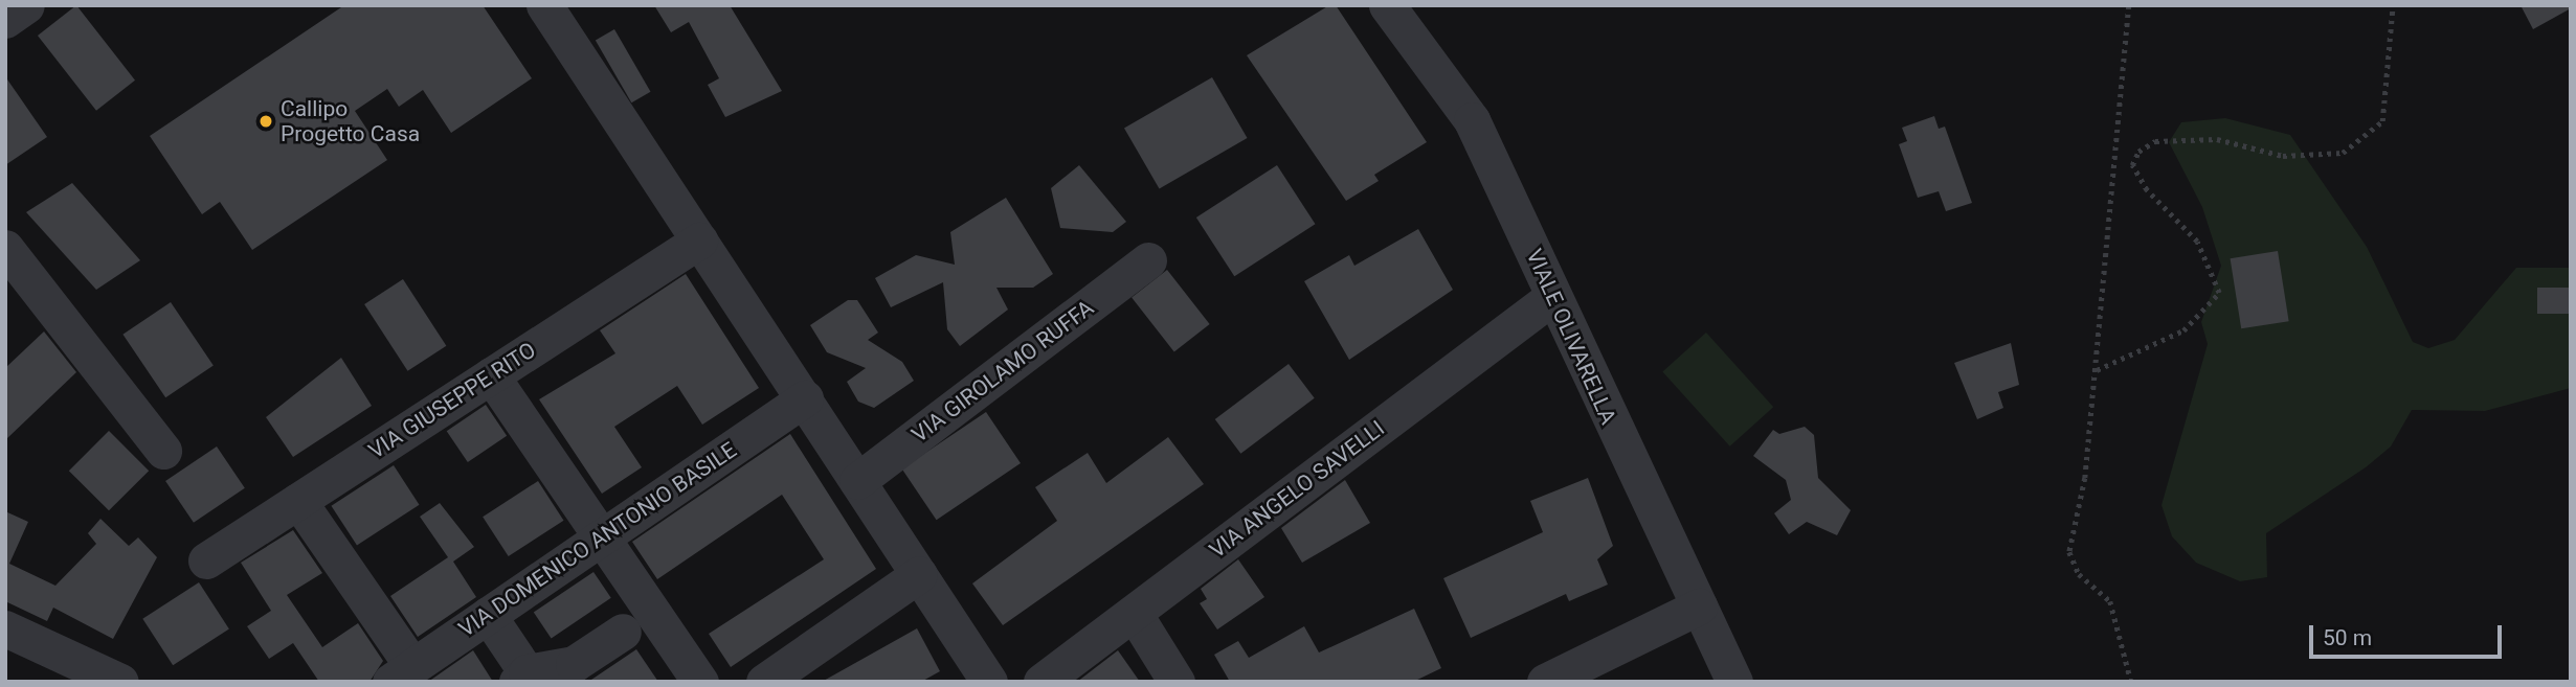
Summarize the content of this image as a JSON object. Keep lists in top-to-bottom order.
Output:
{
  "streets": {
    "street": [
      "VIALE OLIVARELLA",
      "VIA GIROLAMO RUFFA",
      "VIA GIUSEPPE RITO",
      "VIA ANGELO SAVELLI",
      "VIA DOMENICO ANTONIO BASILE"
    ]
  },
  "crossings": [
    ["VIALE OLIVARELLA", "VIA ANGELO SAVELLI"]
  ],
  "places": ["Callipo Progetto Casa"],
  "scale_bar": "50 m"
}
